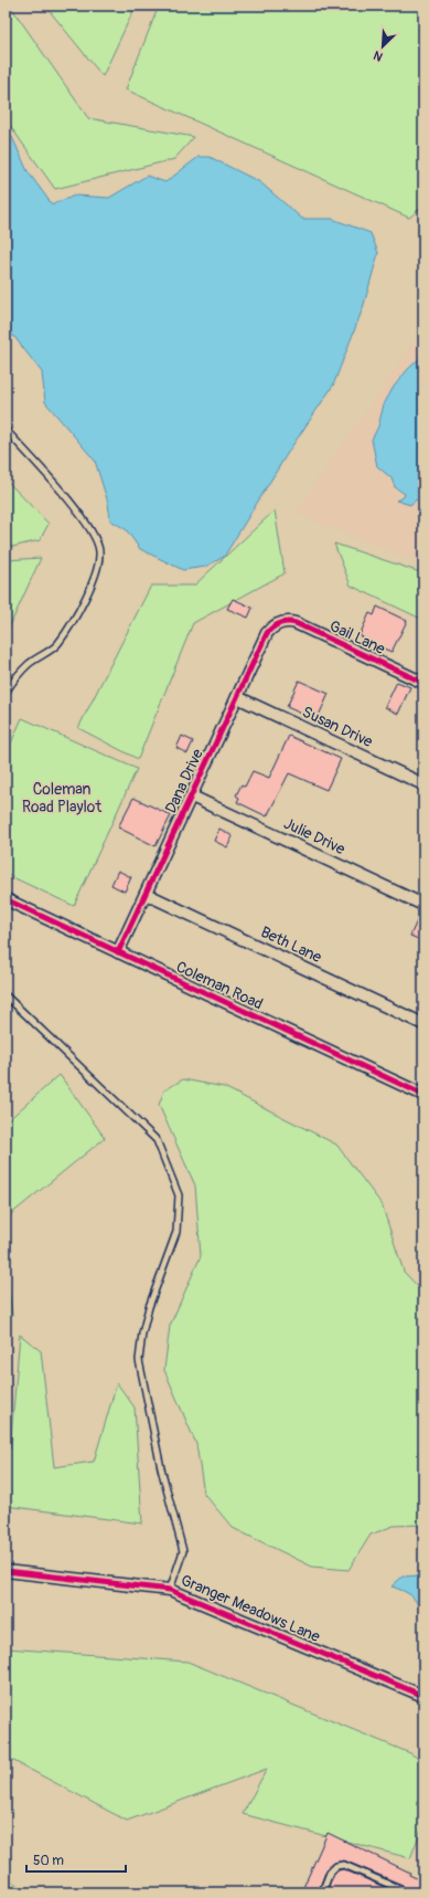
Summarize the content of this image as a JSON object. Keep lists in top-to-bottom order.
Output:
{
  "streets": {
    "street": [
      "Gail Lane",
      "Susan Drive",
      "Dana Drive",
      "Julie Drive",
      "Beth Lane",
      "Coleman Road",
      "Granger Meadows Lane"
    ]
  },
  "crossings": [
    ["Gail Lane", "Dana Drive"],
    ["Susan Drive", "Dana Drive"],
    ["Dana Drive", "Julie Drive"],
    ["Dana Drive", "Beth Lane"],
    ["Dana Drive", "Coleman Road"]
  ],
  "parks": ["Coleman Road Playlot"],
  "scale_bar": "50 m",
  "north": "bottom left"
}
